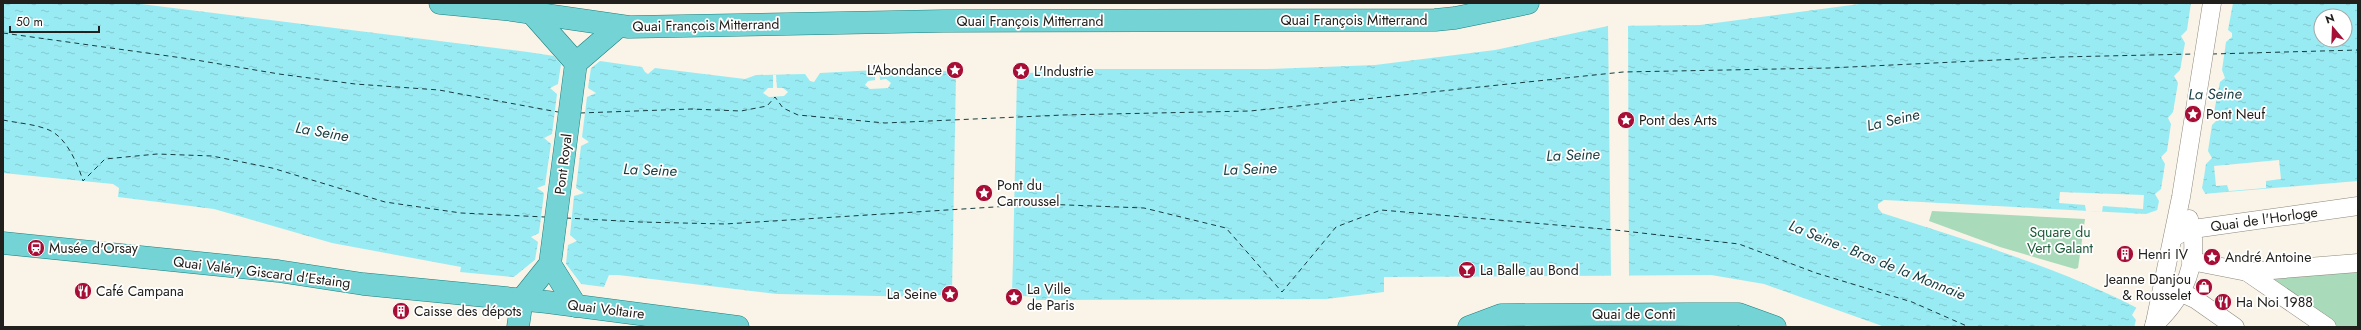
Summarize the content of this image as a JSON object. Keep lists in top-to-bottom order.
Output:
{
  "streets": {
    "main road": [
      "Quai François Mitterrand",
      "Pont Royal",
      "Quai Valéry Giscard d'Estaing",
      "Quai Voltaire",
      "Quai de Conti"
    ],
    "street": ["Quai de l'Horloge"]
  },
  "crossings": [
    ["Quai Valéry Giscard d'Estaing", "Quai Voltaire"]
  ],
  "water": ["La Seine", "La Seine - Bras de la Monnaie"],
  "parks": ["Square du Vert Galant"],
  "places": {
    "place": [
      "L'Abondance",
      "L'Industrie",
      "Pont Neuf",
      "Pont des Arts",
      "Pont du Carroussel",
      "André Antoine",
      "La Seine",
      "La Ville de Paris"
    ],
    "station": ["Musée d'Orsay"],
    "building": ["Henri IV", "Caisse des dépots"],
    "bar": ["La Balle au Bond"],
    "shop": ["Jeanne Danjou & Rousselet"],
    "restaurant": ["Café Campana", "Ha Noi 1988"]
  },
  "scale_bar": "50 m",
  "north": "top"
}
